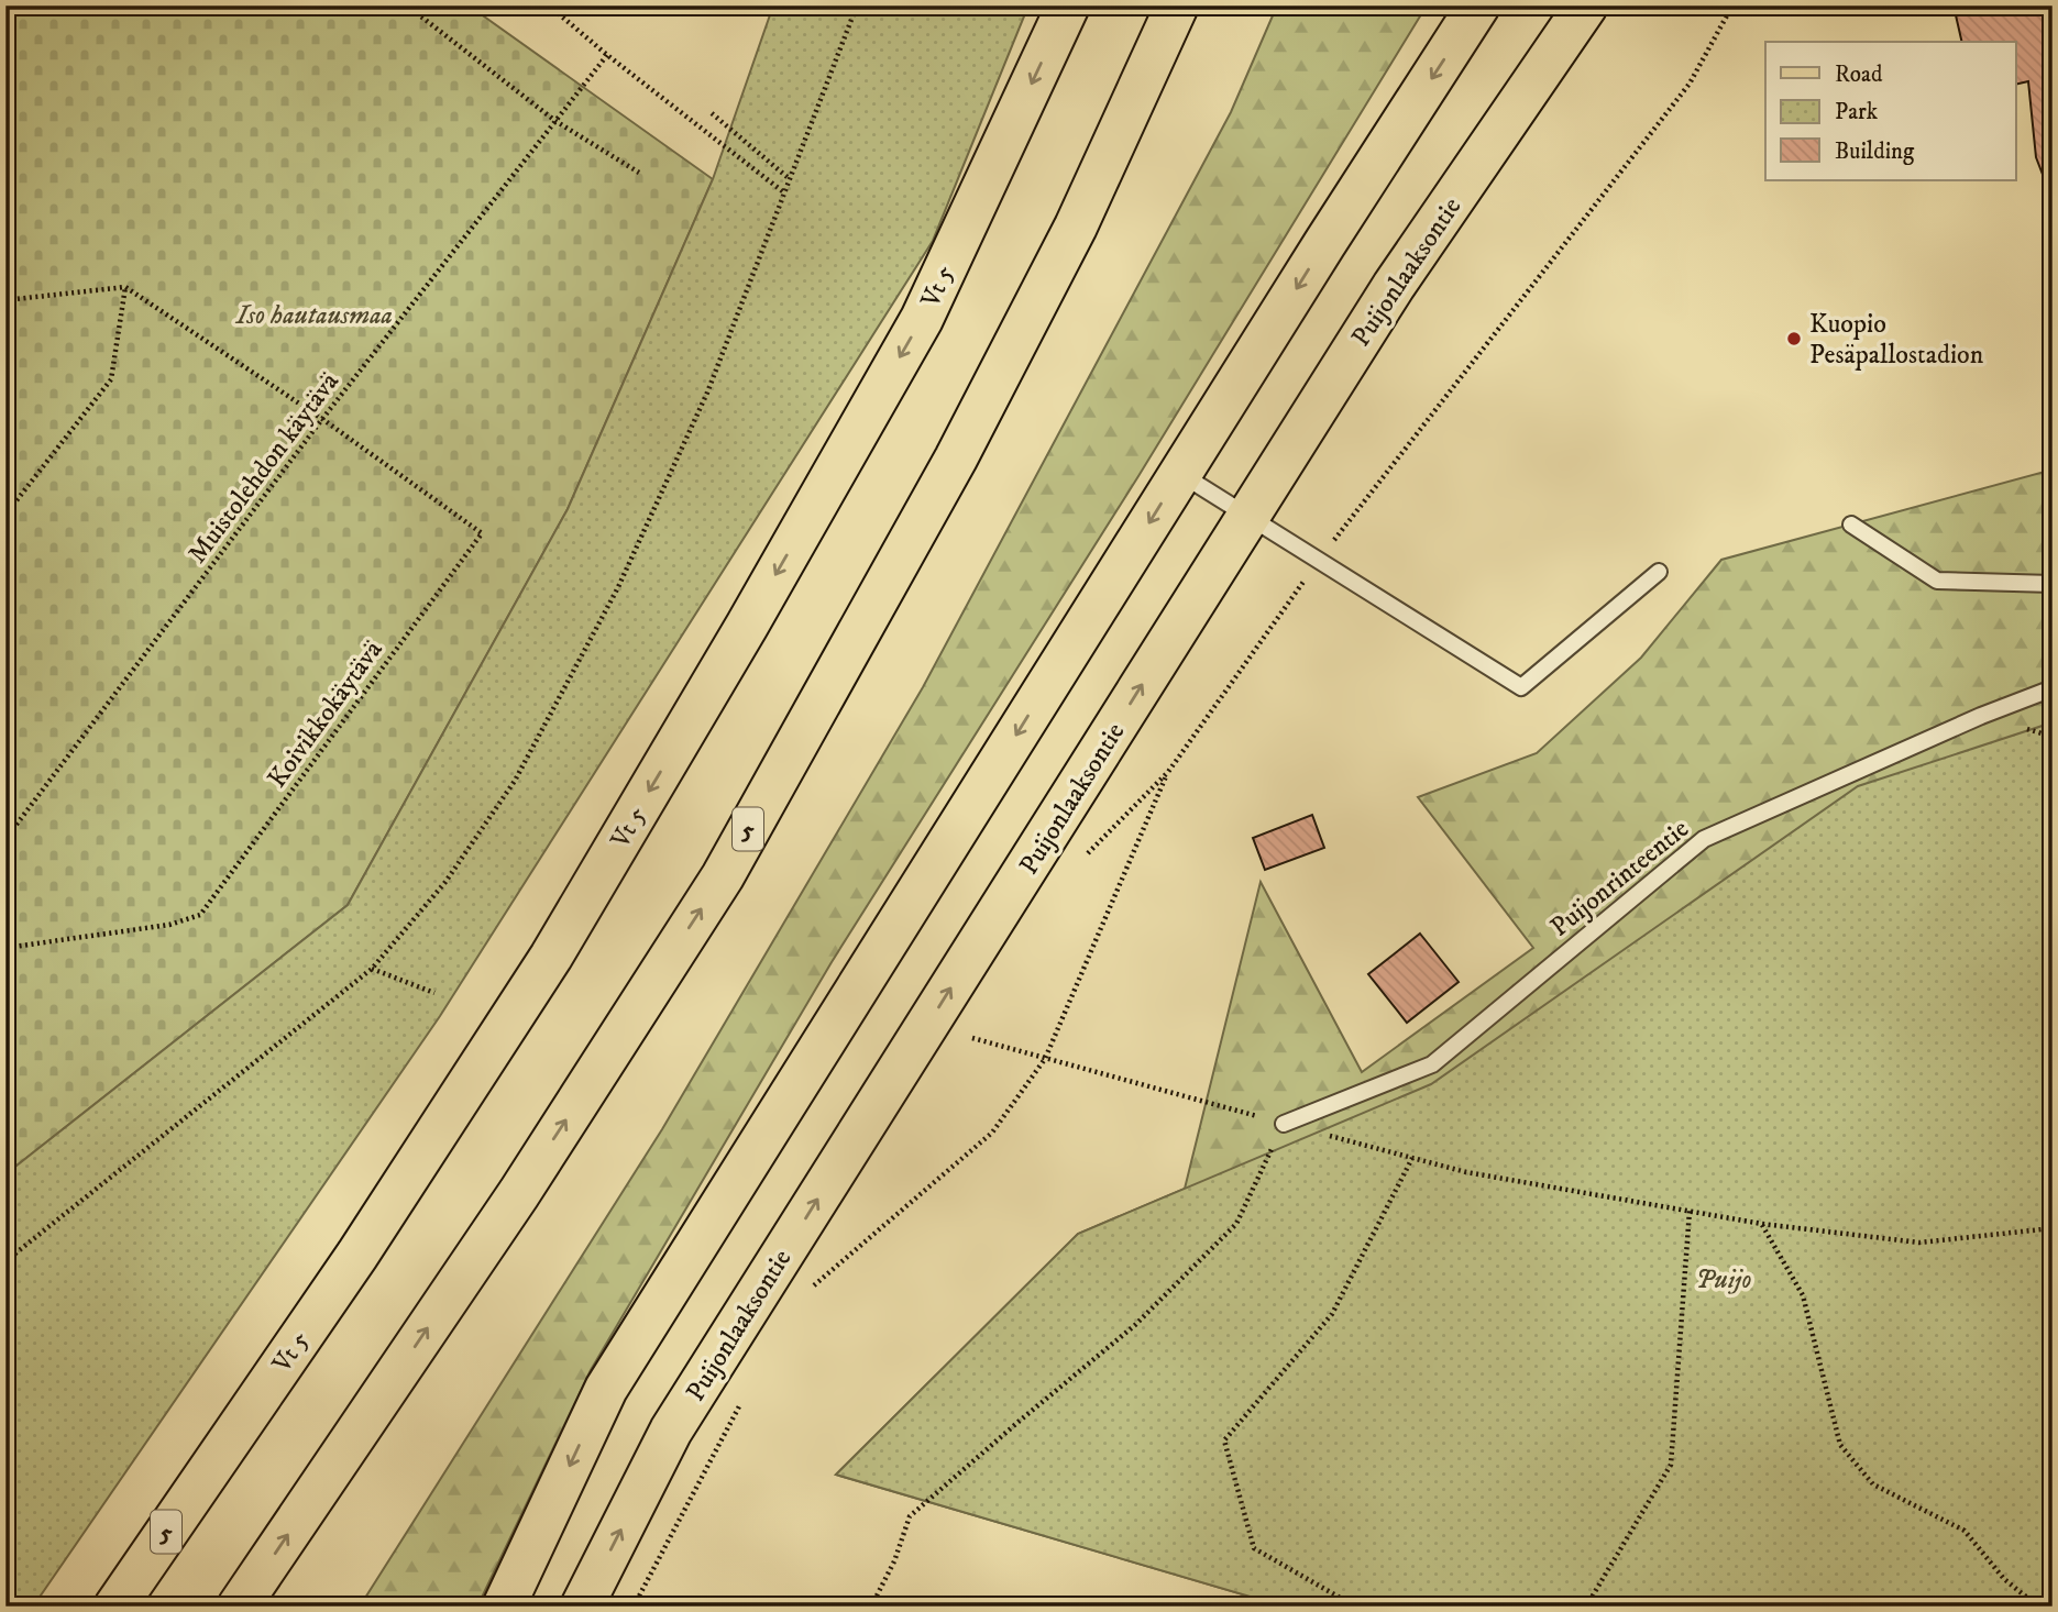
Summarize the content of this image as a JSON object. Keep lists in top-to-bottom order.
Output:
{
  "streets": {
    "main road": ["Puijonlaaksontie", "Vt 5", "5"],
    "lane": ["Puijonrinteentie"],
    "path": ["Muistolehdon käytävä", "Koivikkokäytävä"]
  },
  "crossings": [
    ["Muistolehdon käytävä", "Koivikkokäytävä"]
  ],
  "parks": ["Iso hautausmaa", "Puijo"],
  "places": ["Kuopio Pesäpallostadion"],
  "legend": ["Road", "Park", "Building"]
}
